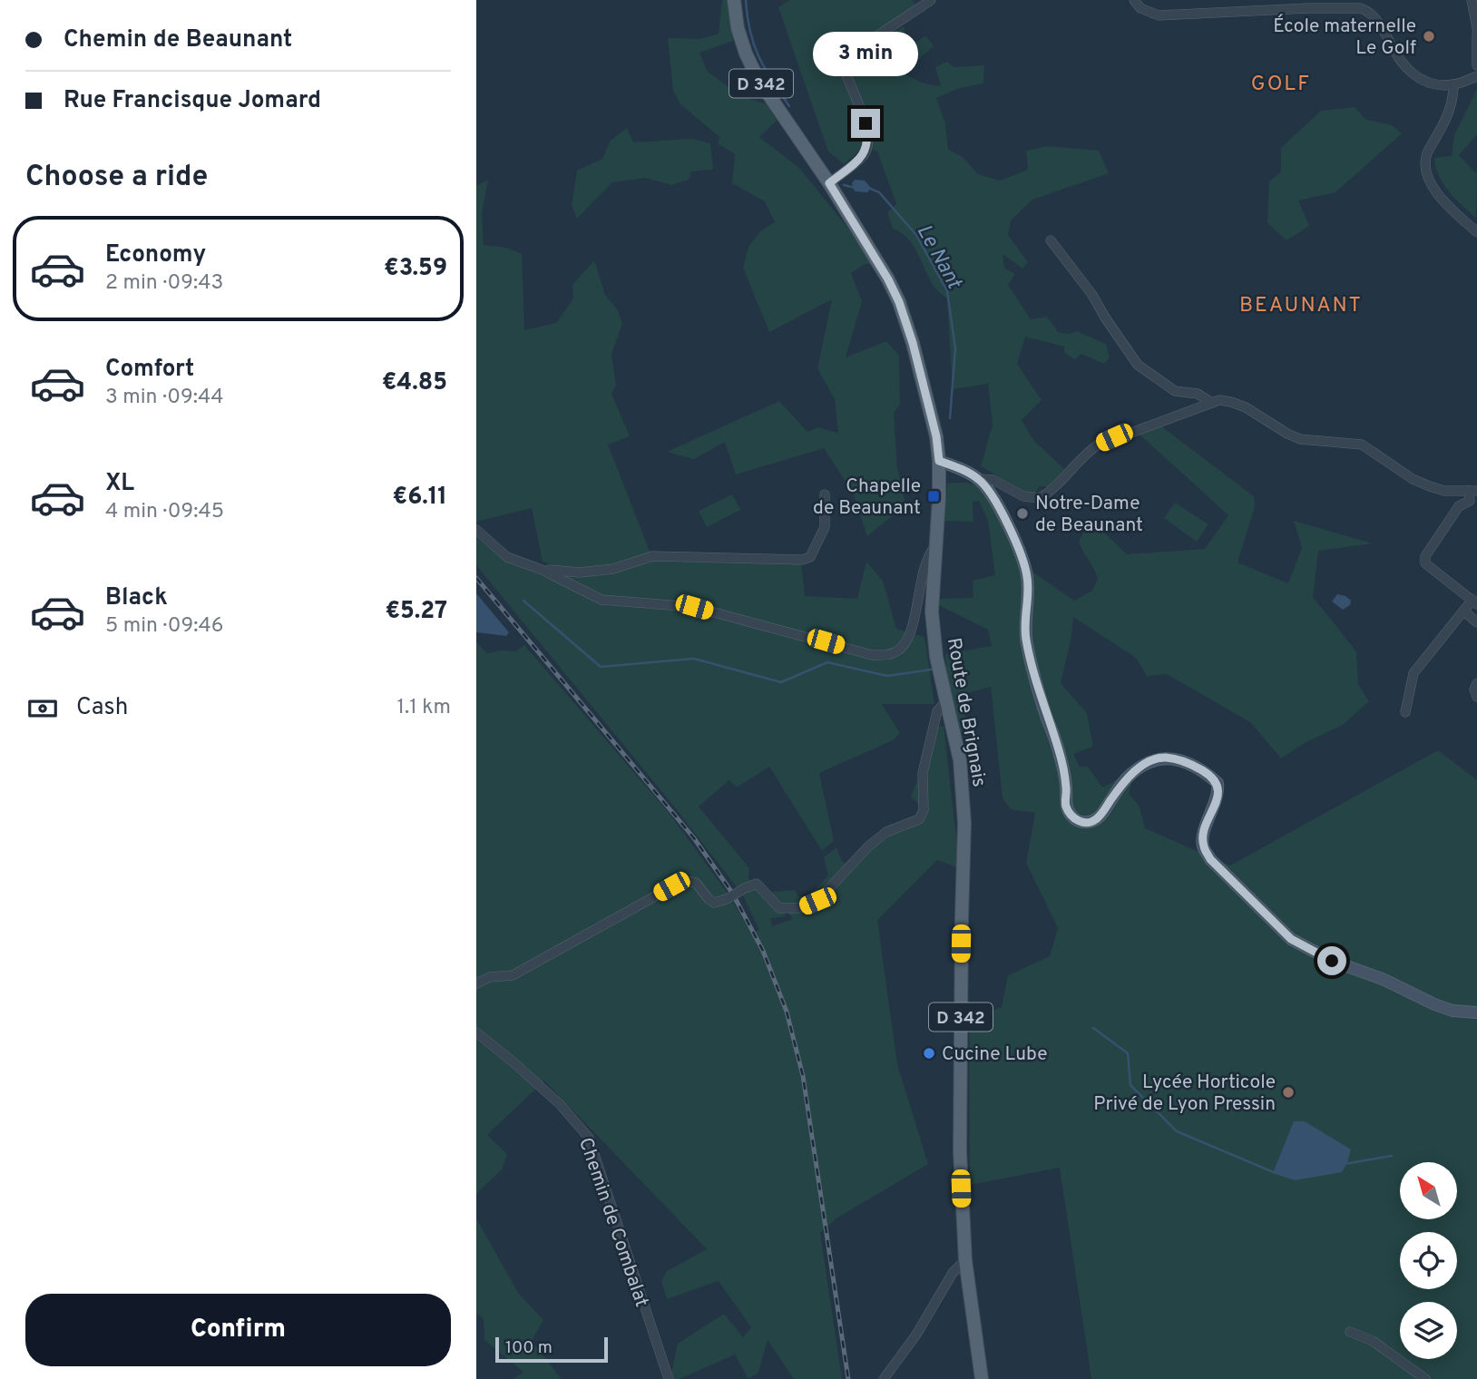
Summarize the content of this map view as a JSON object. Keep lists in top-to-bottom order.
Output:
{
  "streets": {
    "main road": ["D 342", "Route de Brignais"],
    "street": ["Chemin de Combalat"]
  },
  "crossings": [
    ["D 342", "Route de Brignais"]
  ],
  "districts": ["GOLF", "BEAUNANT"],
  "water": ["Le Nant"],
  "places": {
    "other": [
      "École maternelle Le Golf",
      "Notre-Dame de Beaunant",
      "Cucine Lube",
      "Lycée Horticole Privé de Lyon Pressin"
    ],
    "transit": ["Chapelle de Beaunant"]
  },
  "scale_bar": "100 m",
  "north": "top left",
  "page": {
    "banner": ["Chemin de Beaunant", "Rue Francisque Jomard"],
    "bubble": "3 min",
    "heading": "Choose a ride",
    "list": [
      {
        "name": "Economy",
        "note": "2 min · 09:43",
        "value": "€3.59"
      },
      {
        "name": "Comfort",
        "note": "3 min · 09:44",
        "value": "€4.85"
      },
      {
        "name": "XL",
        "note": "4 min · 09:45",
        "value": "€6.11"
      },
      {
        "name": "Black",
        "note": "5 min · 09:46",
        "value": "€5.27"
      }
    ],
    "pay": ["Cash", "1.1 km"],
    "buttons": "Confirm",
    "scale": "100 m"
  }
}
